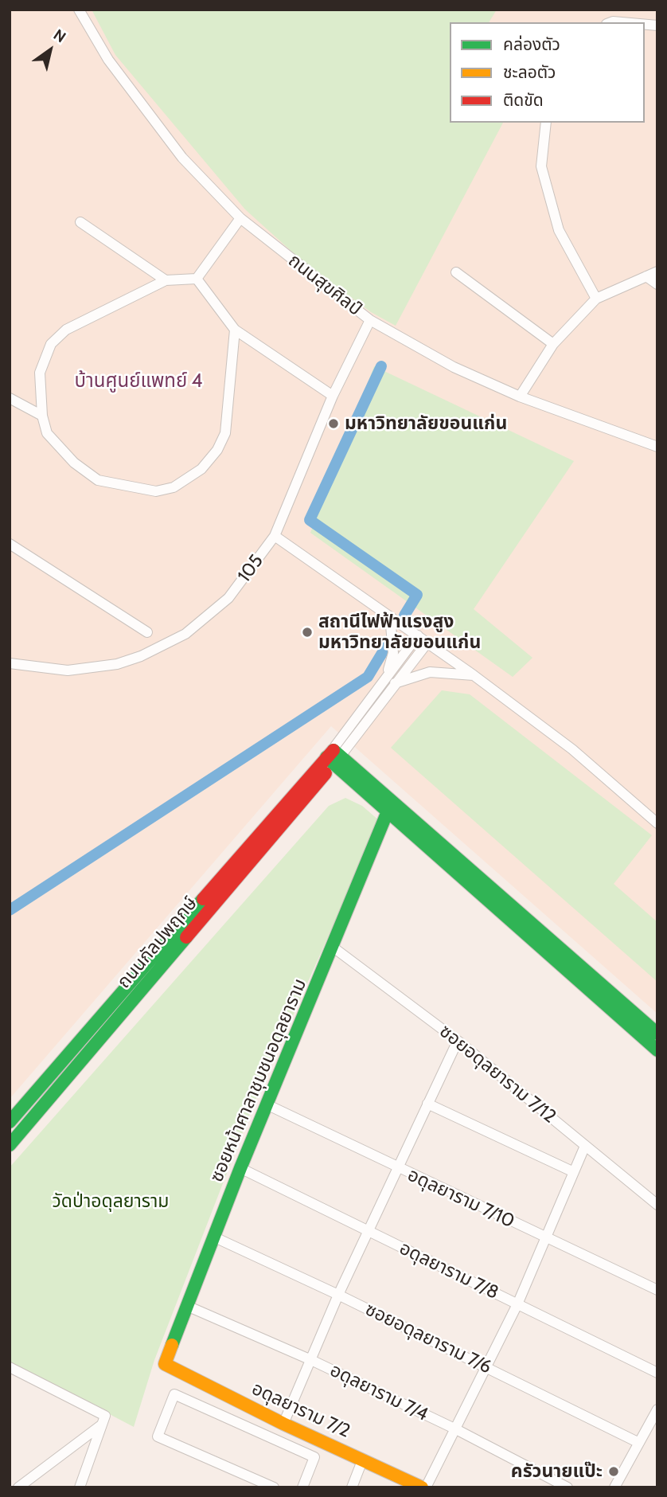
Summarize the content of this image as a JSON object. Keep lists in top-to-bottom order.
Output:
{
  "streets": {
    "main road": ["ถนนกัลปพฤกษ์", "ซอยหน้าศาลาชุมชนอดุลยาราม", "อดุลยาราม 7/2"],
    "street": [
      "ถนนสุขศิลป์",
      "105",
      "ซอยอดุลยาราม 7/12",
      "อดุลยาราม 7/10",
      "อดุลยาราม 7/8",
      "ซอยอดุลยาราม 7/6",
      "อดุลยาราม 7/4"
    ]
  },
  "crossings": [
    ["ถนนสุขศิลป์", "105"],
    ["ซอยอดุลยาราม 7/12", "ซอยหน้าศาลาชุมชนอดุลยาราม"],
    ["ซอยหน้าศาลาชุมชนอดุลยาราม", "อดุลยาราม 7/10"],
    ["ซอยหน้าศาลาชุมชนอดุลยาราม", "อดุลยาราม 7/8"],
    ["ซอยหน้าศาลาชุมชนอดุลยาราม", "ซอยอดุลยาราม 7/6"],
    ["ซอยหน้าศาลาชุมชนอดุลยาราม", "อดุลยาราม 7/4"],
    ["ซอยหน้าศาลาชุมชนอดุลยาราม", "อดุลยาราม 7/2"]
  ],
  "districts": ["บ้านศูนย์แพทย์ 4"],
  "parks": ["วัดป่าอดุลยาราม"],
  "places": ["มหาวิทยาลัยขอนแก่น", "สถานีไฟฟ้าแรงสูง มหาวิทยาลัยขอนแก่น", "ครัวนายแป๊ะ"],
  "legend": ["คล่องตัว", "ชะลอตัว", "ติดขัด"],
  "north": "top right"
}
